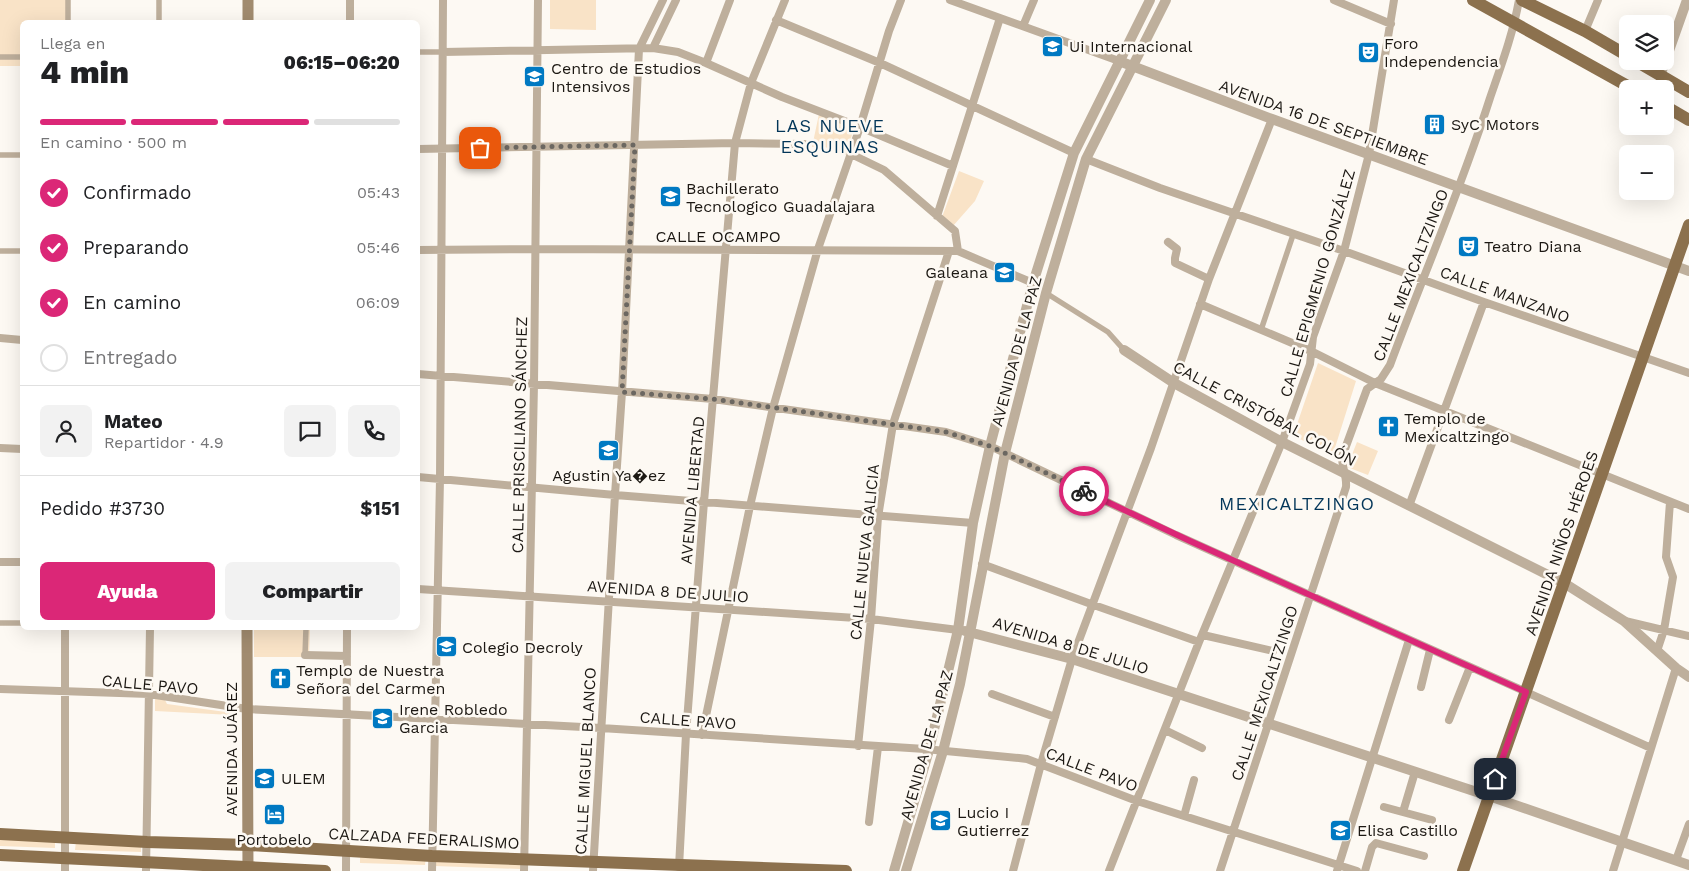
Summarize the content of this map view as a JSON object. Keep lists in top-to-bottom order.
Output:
{
  "streets": {
    "main road": ["AVENIDA NIÑOS HÉROES", "AVENIDA JUÁREZ", "CALZADA FEDERALISMO"],
    "street": [
      "AVENIDA 16 DE SEPTIEMBRE",
      "CALLE OCAMPO",
      "CALLE MEXICALTZINGO",
      "CALLE EPIGMENIO GONZÁLEZ",
      "CALLE MANZANO",
      "AVENIDA DE LA PAZ",
      "CALLE CRISTÓBAL COLÓN",
      "CALLE PRISCILIANO SÁNCHEZ",
      "AVENIDA LIBERTAD",
      "CALLE NUEVA GALICIA",
      "AVENIDA 8 DE JULIO",
      "CALLE PAVO",
      "CALLE MIGUEL BLANCO"
    ]
  },
  "crossings": [
    ["AVENIDA 16 DE SEPTIEMBRE", "CALLE MEXICALTZINGO"],
    ["AVENIDA 16 DE SEPTIEMBRE", "CALLE EPIGMENIO GONZÁLEZ"],
    ["AVENIDA 16 DE SEPTIEMBRE", "AVENIDA DE LA PAZ"],
    ["AVENIDA 16 DE SEPTIEMBRE", "AVENIDA NIÑOS HÉROES"],
    ["CALLE OCAMPO", "CALLE CRISTÓBAL COLÓN"],
    ["CALLE OCAMPO", "CALLE PRISCILIANO SÁNCHEZ"],
    ["CALLE OCAMPO", "AVENIDA LIBERTAD"],
    ["CALLE OCAMPO", "CALLE NUEVA GALICIA"],
    ["CALLE OCAMPO", "CALLE MIGUEL BLANCO"],
    ["CALLE MEXICALTZINGO", "CALLE MANZANO"],
    ["CALLE MEXICALTZINGO", "CALLE CRISTÓBAL COLÓN"],
    ["CALLE MEXICALTZINGO", "AVENIDA 8 DE JULIO"],
    ["CALLE MEXICALTZINGO", "CALLE PAVO"],
    ["CALLE EPIGMENIO GONZÁLEZ", "CALLE MANZANO"],
    ["CALLE EPIGMENIO GONZÁLEZ", "CALLE CRISTÓBAL COLÓN"],
    ["CALLE EPIGMENIO GONZÁLEZ", "AVENIDA 8 DE JULIO"],
    ["CALLE EPIGMENIO GONZÁLEZ", "CALLE PAVO"],
    ["CALLE MANZANO", "AVENIDA DE LA PAZ"],
    ["CALLE MANZANO", "AVENIDA NIÑOS HÉROES"],
    ["AVENIDA DE LA PAZ", "CALLE CRISTÓBAL COLÓN"],
    ["AVENIDA DE LA PAZ", "AVENIDA 8 DE JULIO"],
    ["AVENIDA DE LA PAZ", "CALLE PAVO"],
    ["CALLE CRISTÓBAL COLÓN", "AVENIDA NIÑOS HÉROES"],
    ["CALLE PRISCILIANO SÁNCHEZ", "AVENIDA 8 DE JULIO"],
    ["CALLE PRISCILIANO SÁNCHEZ", "CALLE PAVO"],
    ["CALLE PRISCILIANO SÁNCHEZ", "CALZADA FEDERALISMO"],
    ["AVENIDA LIBERTAD", "AVENIDA 8 DE JULIO"],
    ["AVENIDA LIBERTAD", "CALLE PAVO"],
    ["AVENIDA LIBERTAD", "CALZADA FEDERALISMO"],
    ["AVENIDA NIÑOS HÉROES", "AVENIDA 8 DE JULIO"],
    ["CALLE NUEVA GALICIA", "AVENIDA 8 DE JULIO"],
    ["CALLE NUEVA GALICIA", "CALLE PAVO"],
    ["AVENIDA 8 DE JULIO", "CALLE MIGUEL BLANCO"],
    ["CALLE PAVO", "AVENIDA JUÁREZ"],
    ["CALLE PAVO", "CALLE MIGUEL BLANCO"],
    ["AVENIDA JUÁREZ", "CALZADA FEDERALISMO"],
    ["CALLE MIGUEL BLANCO", "CALZADA FEDERALISMO"]
  ],
  "districts": ["LAS NUEVE ESQUINAS", "MEXICALTZINGO"],
  "places": {
    "school or university": [
      "Ui Internacional",
      "Centro de Estudios Intensivos",
      "Bachillerato Tecnologico Guadalajara",
      "Galeana",
      "Agustin Ya�ez",
      "Colegio Decroly",
      "Irene Robledo Garcia",
      "ULEM",
      "Lucio I Gutierrez",
      "Elisa Castillo"
    ],
    "theatre": ["Foro Independencia", "Teatro Diana"],
    "building": ["SyC Motors"],
    "church": ["Templo de Mexicaltzingo", "Templo de Nuestra Señora del Carmen"],
    "hotel": ["Portobelo"]
  },
  "page": {
    "map_buttons": ["+", "−"],
    "heading": ["4 min", "Llega en", "06:15–06:20"],
    "panel": [
      "Mateo",
      "Repartidor · 4.9",
      "Pedido #3730",
      "$151"
    ],
    "bar": "En camino · 500 m",
    "list": [
      ["Confirmado", "05:43"],
      ["Preparando", "05:46"],
      ["En camino", "06:09"],
      "Entregado"
    ],
    "buttons": ["Ayuda", "Compartir"]
  }
}
